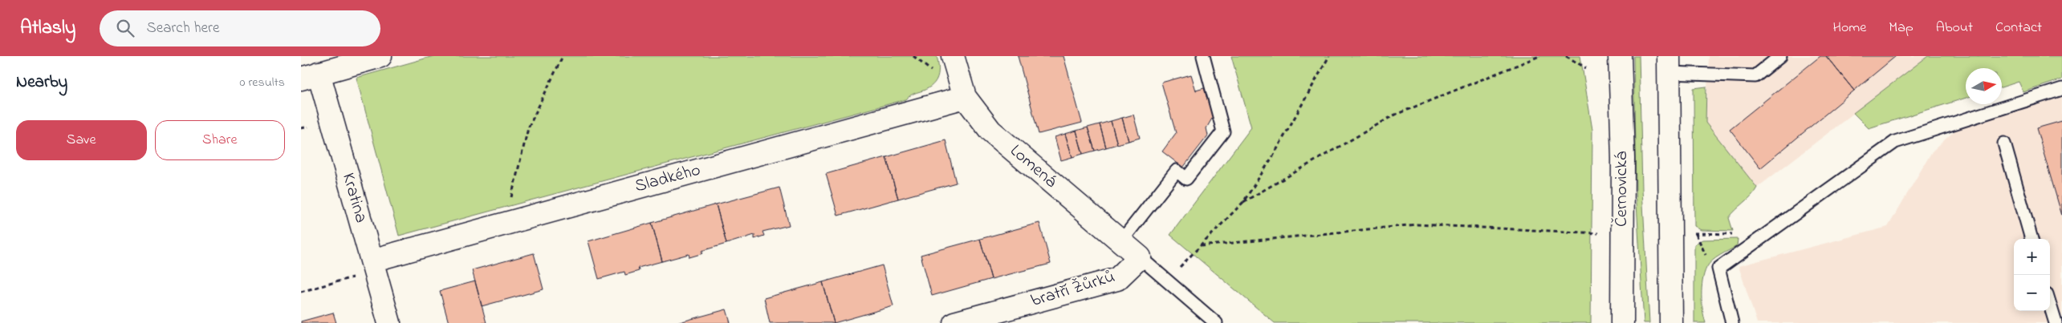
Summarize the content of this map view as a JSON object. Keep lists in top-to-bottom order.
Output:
{
  "streets": {
    "street": [
      "Lomená",
      "Sladkého",
      "Černovická",
      "Kratina",
      "bratří Žůrků"
    ]
  },
  "crossings": [
    ["Lomená", "Sladkého"],
    ["Lomená", "bratří Žůrků"],
    ["Sladkého", "Kratina"]
  ],
  "north": "right",
  "page": {
    "header": "Atlasly",
    "search": "Search here",
    "nav": [
      "Home",
      "Map",
      "About",
      "Contact"
    ],
    "heading": ["Nearby", "0 results"],
    "buttons": ["Save", "Share"],
    "map_buttons": ["+", "−"]
  }
}
